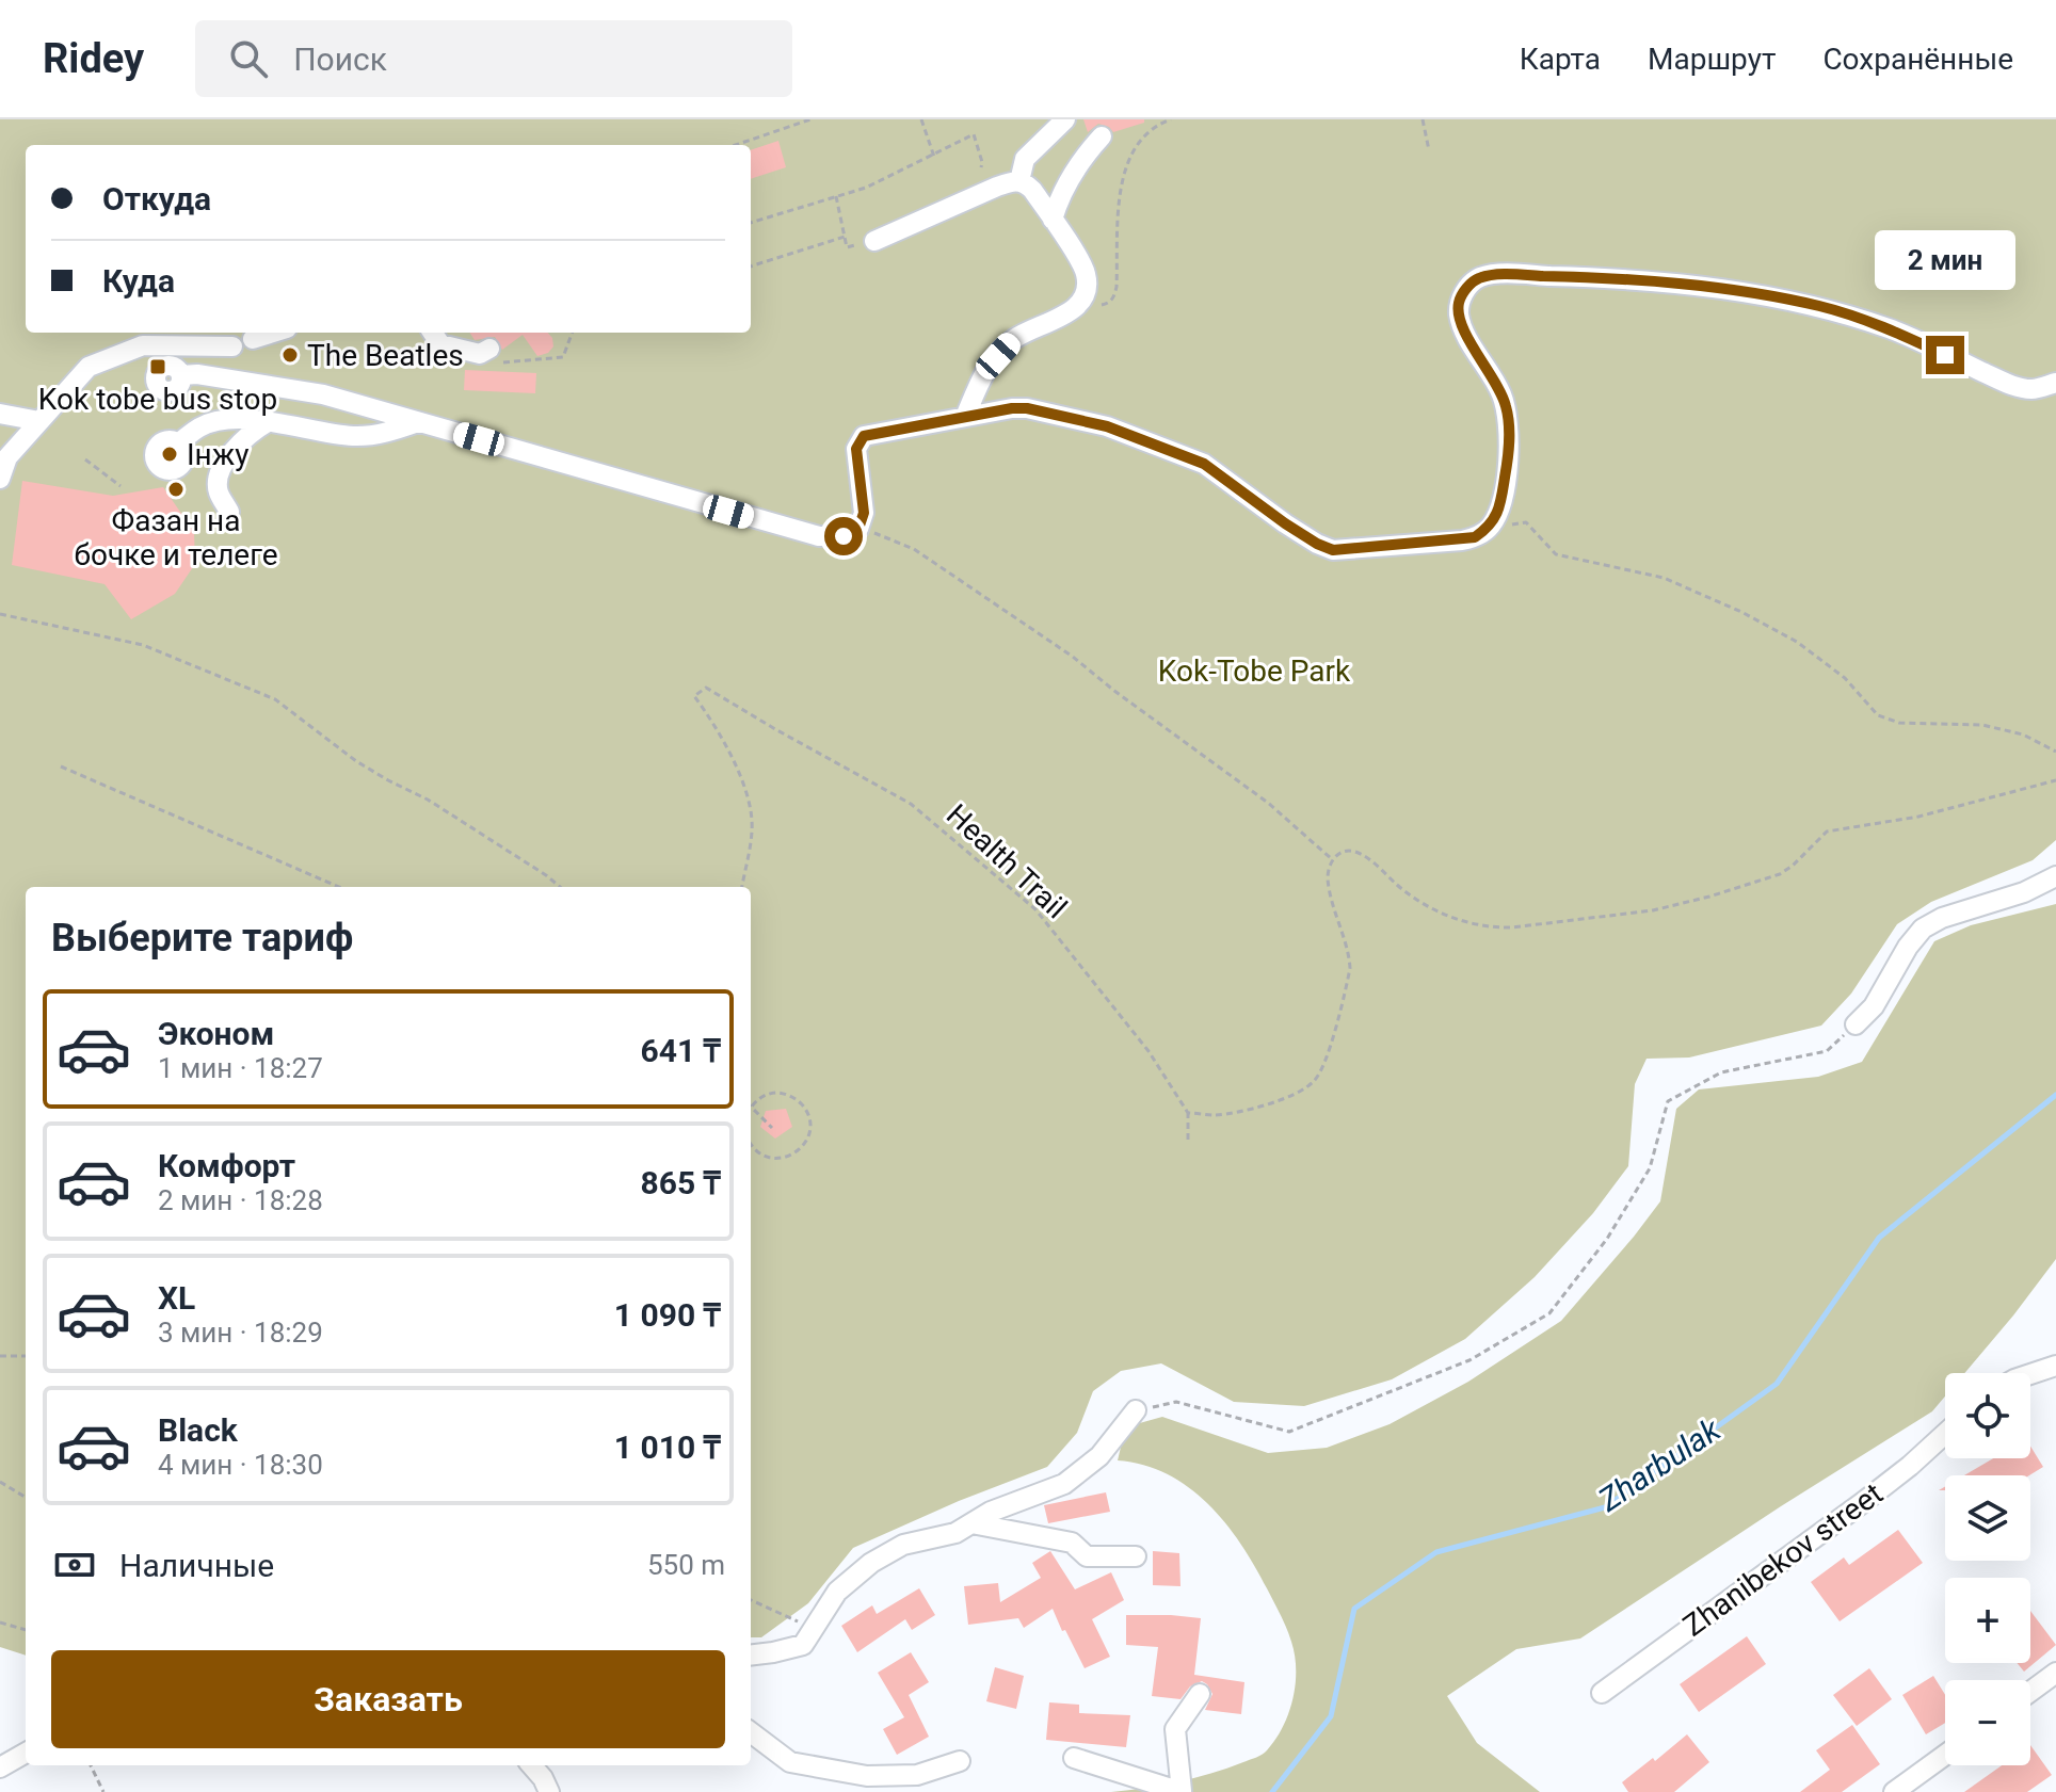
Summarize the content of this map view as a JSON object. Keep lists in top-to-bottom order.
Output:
{
  "streets": {
    "street": ["Zhanibekov street"],
    "path": ["Health Trail"]
  },
  "water": ["Zharbulak"],
  "parks": ["Kok-Tobe Park"],
  "places": {
    "other": ["The Beatles", "Інжу", "Фазан на бочке и телеге"],
    "transit": ["Kok tobe bus stop"]
  },
  "page": {
    "header": "Ridey",
    "search": "Поиск",
    "nav": ["Карта", "Маршрут", "Сохранённые"],
    "banner": ["Откуда", "Куда"],
    "bubble": "2 мин",
    "heading": "Выберите тариф",
    "list": [
      {
        "name": "Эконом",
        "note": "1 мин · 18:27",
        "value": "641 ₸"
      },
      {
        "name": "Комфорт",
        "note": "2 мин · 18:28",
        "value": "865 ₸"
      },
      {
        "name": "XL",
        "note": "3 мин · 18:29",
        "value": "1 090 ₸"
      },
      {
        "name": "Black",
        "note": "4 мин · 18:30",
        "value": "1 010 ₸"
      }
    ],
    "map_buttons": ["+", "−"],
    "pay": ["Наличные", "550 m"],
    "buttons": "Заказать"
  }
}
